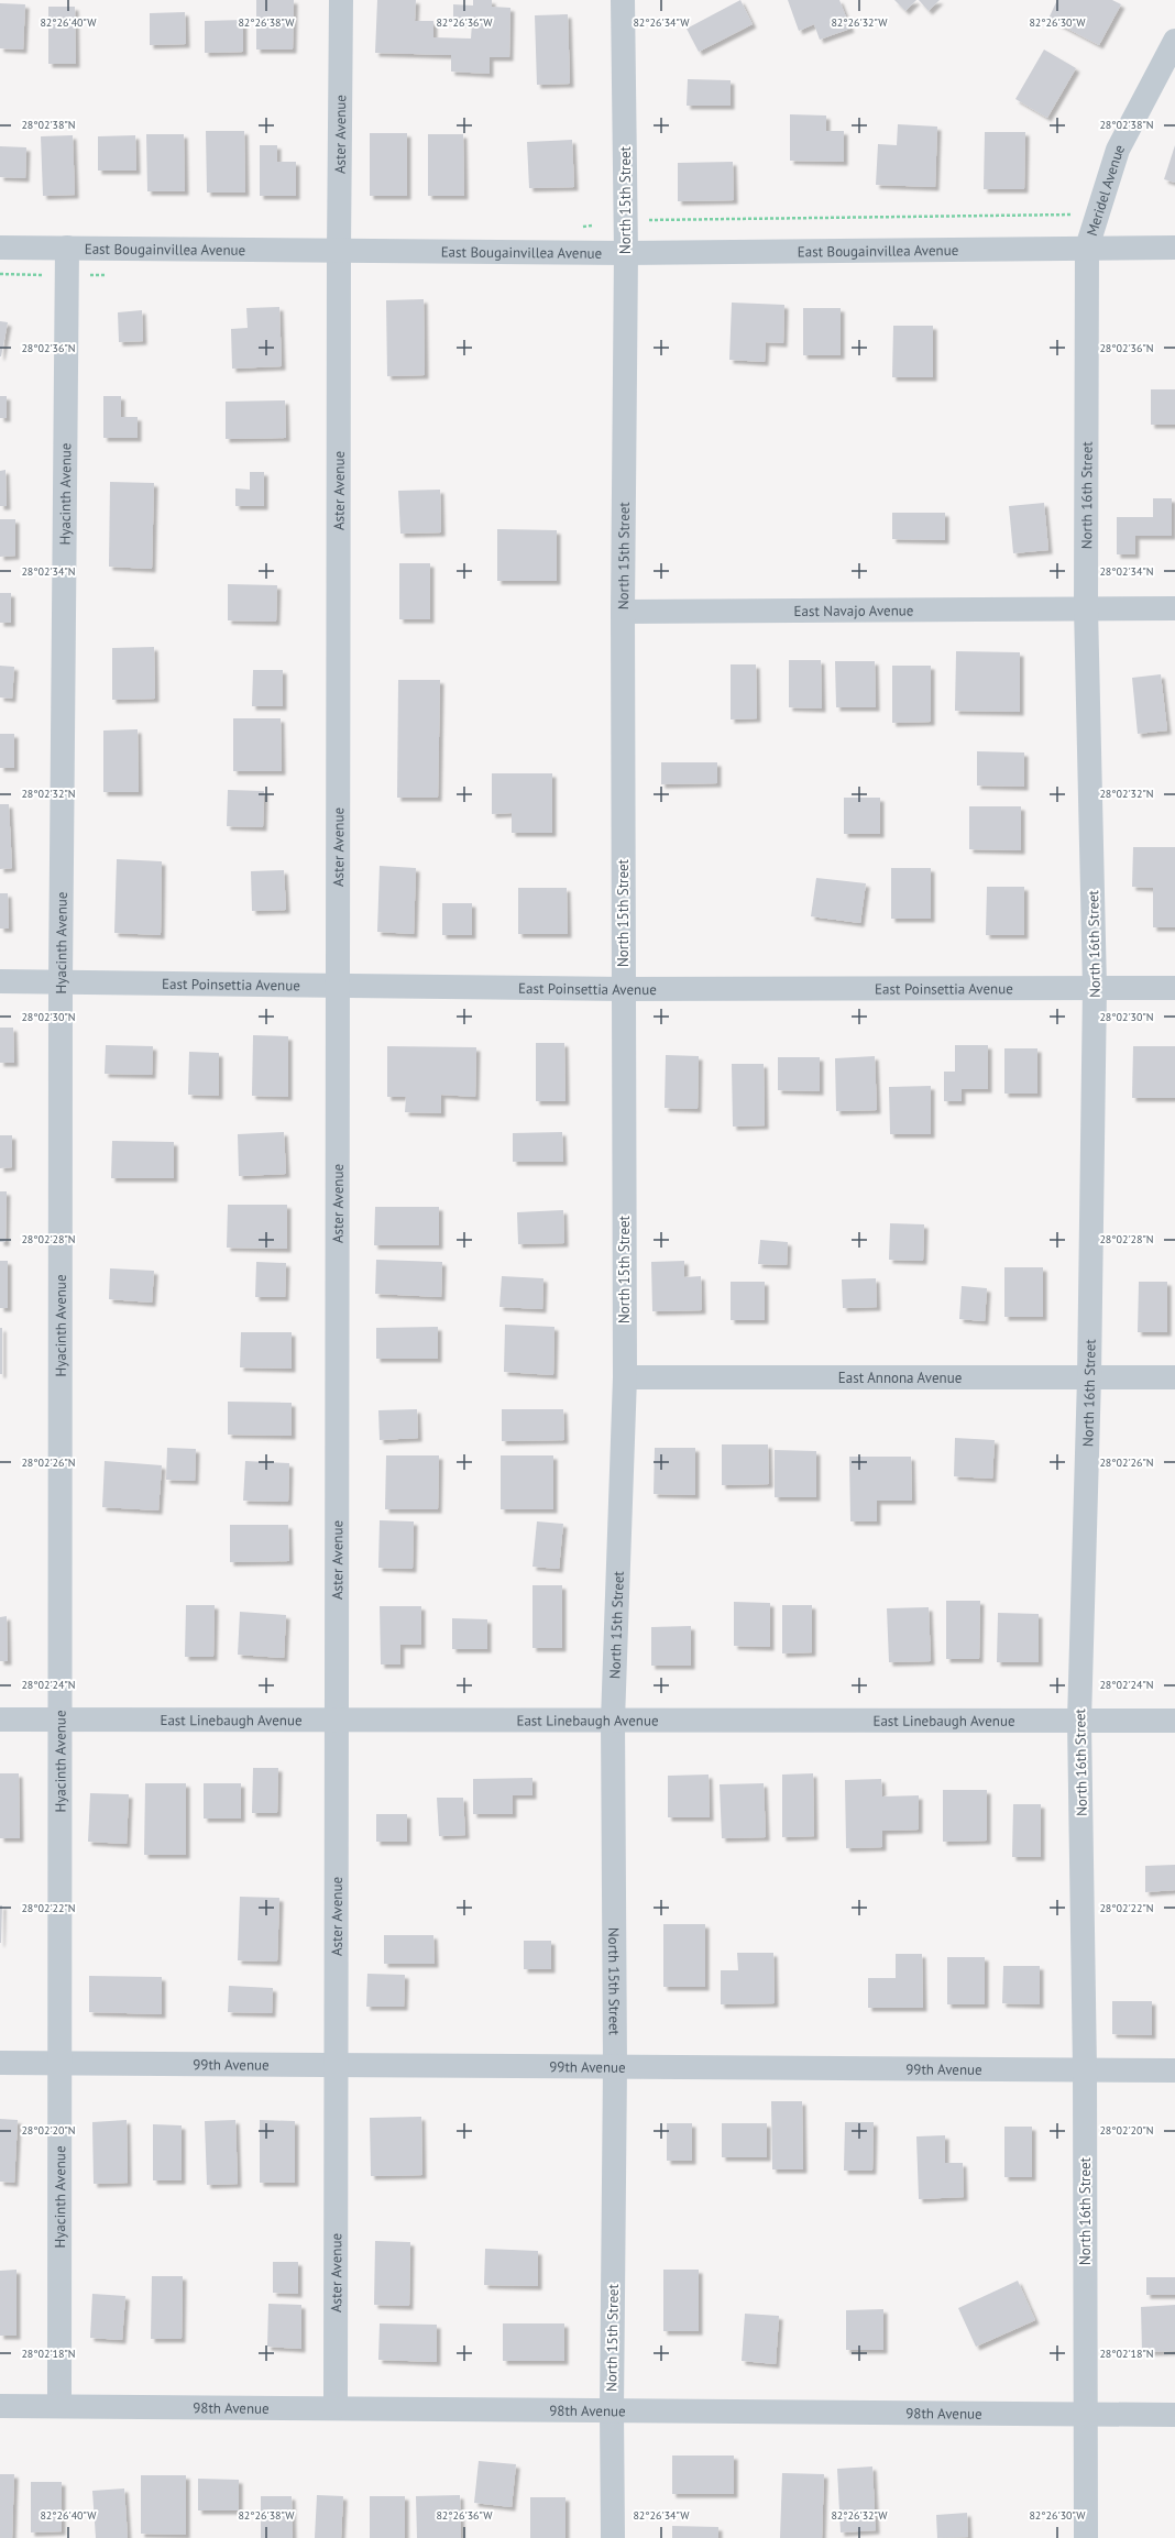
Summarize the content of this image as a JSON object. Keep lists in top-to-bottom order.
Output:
{
  "streets": {
    "street": [
      "Aster Avenue",
      "Meridel Avenue",
      "North 15th Street",
      "East Bougainvillea Avenue",
      "Hyacinth Avenue",
      "North 16th Street",
      "East Navajo Avenue",
      "East Poinsettia Avenue",
      "East Annona Avenue",
      "East Linebaugh Avenue",
      "99th Avenue",
      "98th Avenue"
    ]
  },
  "crossings": [
    ["Aster Avenue", "East Bougainvillea Avenue"],
    ["Aster Avenue", "East Poinsettia Avenue"],
    ["Aster Avenue", "East Linebaugh Avenue"],
    ["Aster Avenue", "99th Avenue"],
    ["Aster Avenue", "98th Avenue"],
    ["Meridel Avenue", "East Bougainvillea Avenue"],
    ["Meridel Avenue", "North 16th Street"],
    ["North 15th Street", "East Bougainvillea Avenue"],
    ["North 15th Street", "East Navajo Avenue"],
    ["North 15th Street", "East Poinsettia Avenue"],
    ["North 15th Street", "East Annona Avenue"],
    ["North 15th Street", "East Linebaugh Avenue"],
    ["North 15th Street", "99th Avenue"],
    ["North 15th Street", "98th Avenue"],
    ["East Bougainvillea Avenue", "Hyacinth Avenue"],
    ["East Bougainvillea Avenue", "North 16th Street"],
    ["Hyacinth Avenue", "East Poinsettia Avenue"],
    ["Hyacinth Avenue", "East Linebaugh Avenue"],
    ["Hyacinth Avenue", "99th Avenue"],
    ["Hyacinth Avenue", "98th Avenue"],
    ["North 16th Street", "East Navajo Avenue"],
    ["North 16th Street", "East Poinsettia Avenue"],
    ["North 16th Street", "East Annona Avenue"],
    ["North 16th Street", "East Linebaugh Avenue"],
    ["North 16th Street", "99th Avenue"],
    ["North 16th Street", "98th Avenue"]
  ],
  "coordinates": [
    "82°26'40\"W",
    "82°26'38\"W",
    "82°26'36\"W",
    "82°26'34\"W",
    "82°26'32\"W",
    "82°26'30\"W",
    "28°02'38\"N",
    "28°02'36\"N",
    "28°02'34\"N",
    "28°02'32\"N",
    "28°02'30\"N",
    "28°02'28\"N",
    "28°02'26\"N",
    "28°02'24\"N",
    "28°02'22\"N",
    "28°02'20\"N",
    "28°02'18\"N"
  ]
}
